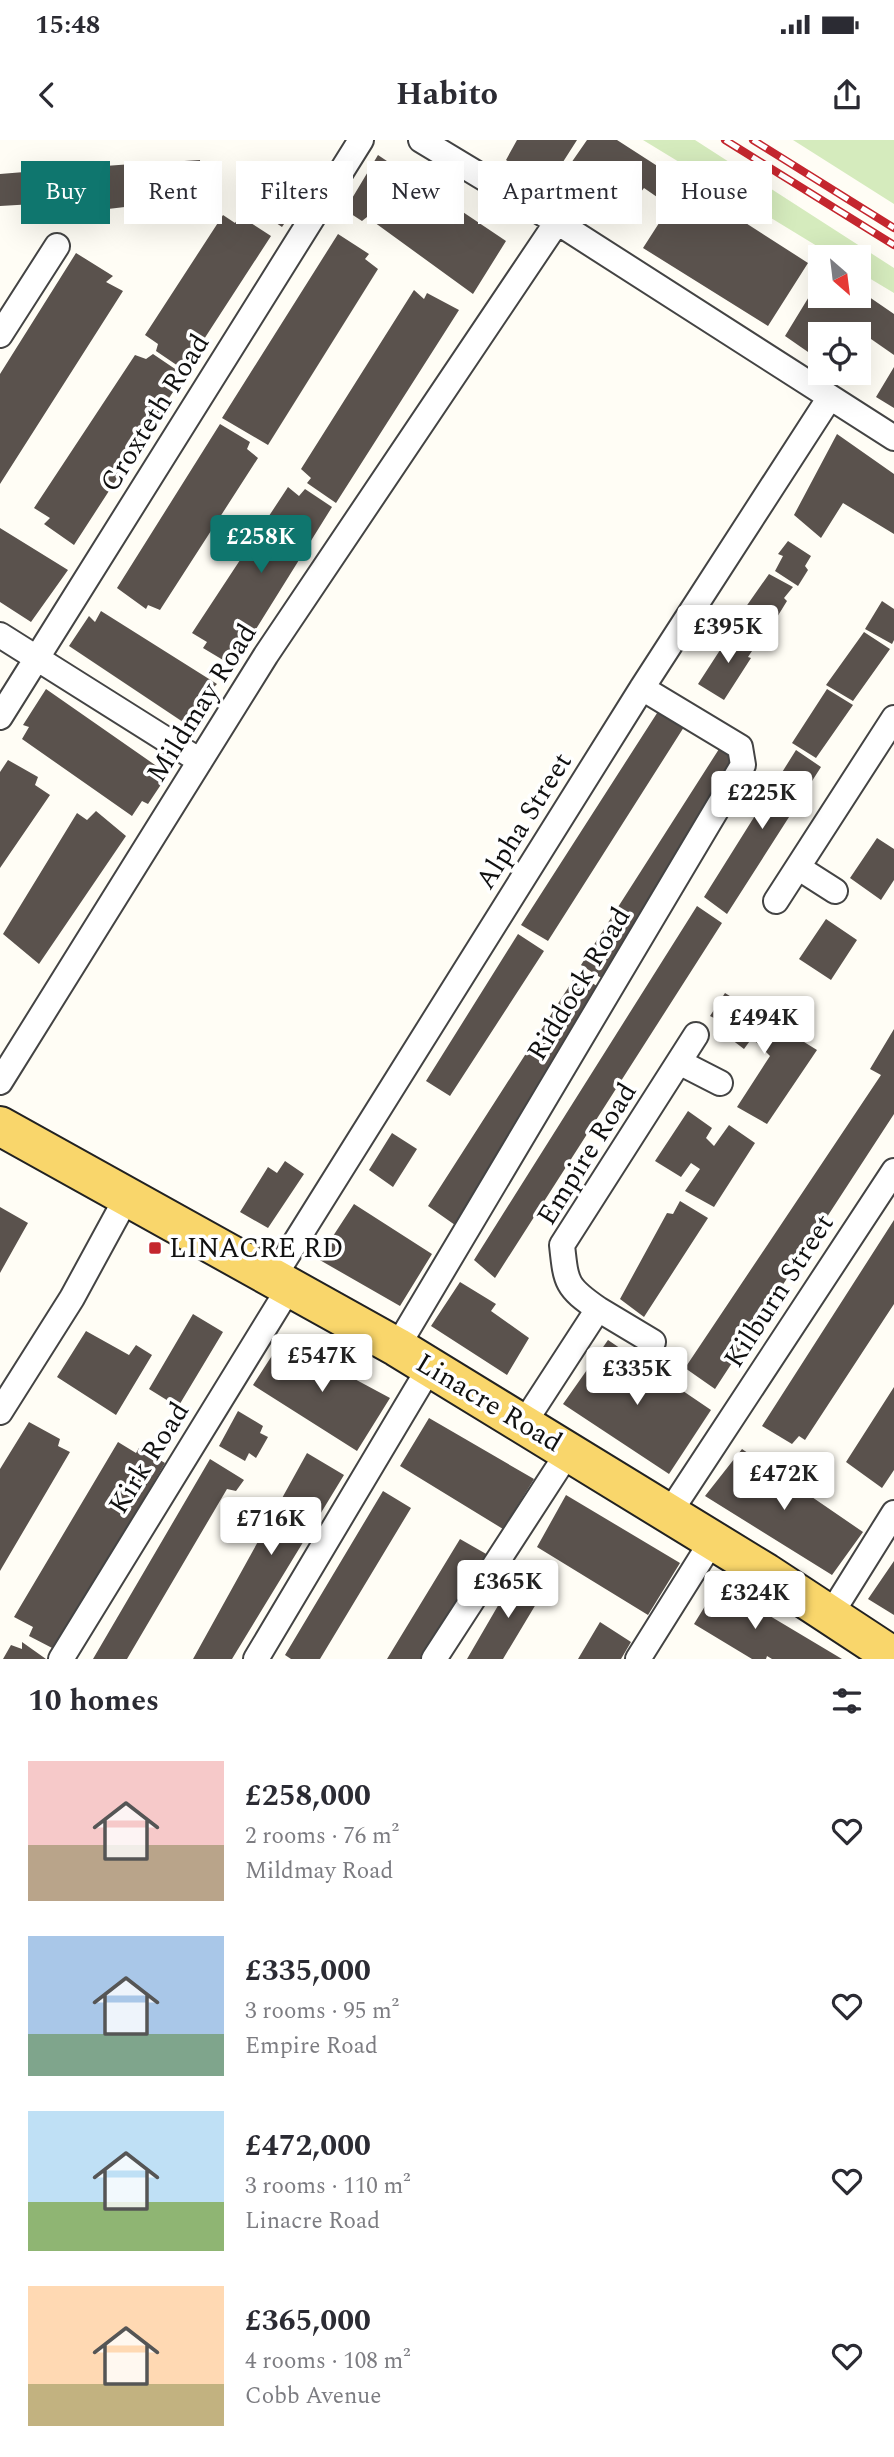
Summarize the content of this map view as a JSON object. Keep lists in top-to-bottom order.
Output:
{
  "streets": {
    "main road": ["Linacre Road"],
    "street": [
      "Croxteth Road",
      "Mildmay Road",
      "Alpha Street",
      "Riddock Road",
      "Empire Road",
      "Kilburn Street",
      "Kirk Road"
    ]
  },
  "crossings": [
    ["Alpha Street", "Riddock Road"],
    ["Alpha Street", "Linacre Road"],
    ["Alpha Street", "Kirk Road"],
    ["Riddock Road", "Linacre Road"],
    ["Kilburn Street", "Linacre Road"],
    ["Linacre Road", "Kirk Road"]
  ],
  "places": {
    "transit": ["LINACRE RD"]
  },
  "north": "bottom right",
  "page": {
    "status": "15:48",
    "header": "Habito",
    "chip": [
      "Buy",
      "Rent",
      "Filters",
      "New",
      "Apartment",
      "House"
    ],
    "price": [
      "£258K",
      "£395K",
      "£225K",
      "£494K",
      "£547K",
      "£335K",
      "£472K",
      "£716K",
      "£365K",
      "£324K"
    ],
    "heading": "10 homes",
    "list": [
      {
        "name": "£258,000",
        "note": "2 rooms · 76 m² · Mildmay Road"
      },
      {
        "name": "£335,000",
        "note": "3 rooms · 95 m² · Empire Road"
      },
      {
        "name": "£472,000",
        "note": "3 rooms · 110 m² · Linacre Road"
      },
      {
        "name": "£365,000",
        "note": "4 rooms · 108 m² · Cobb Avenue"
      }
    ]
  }
}
